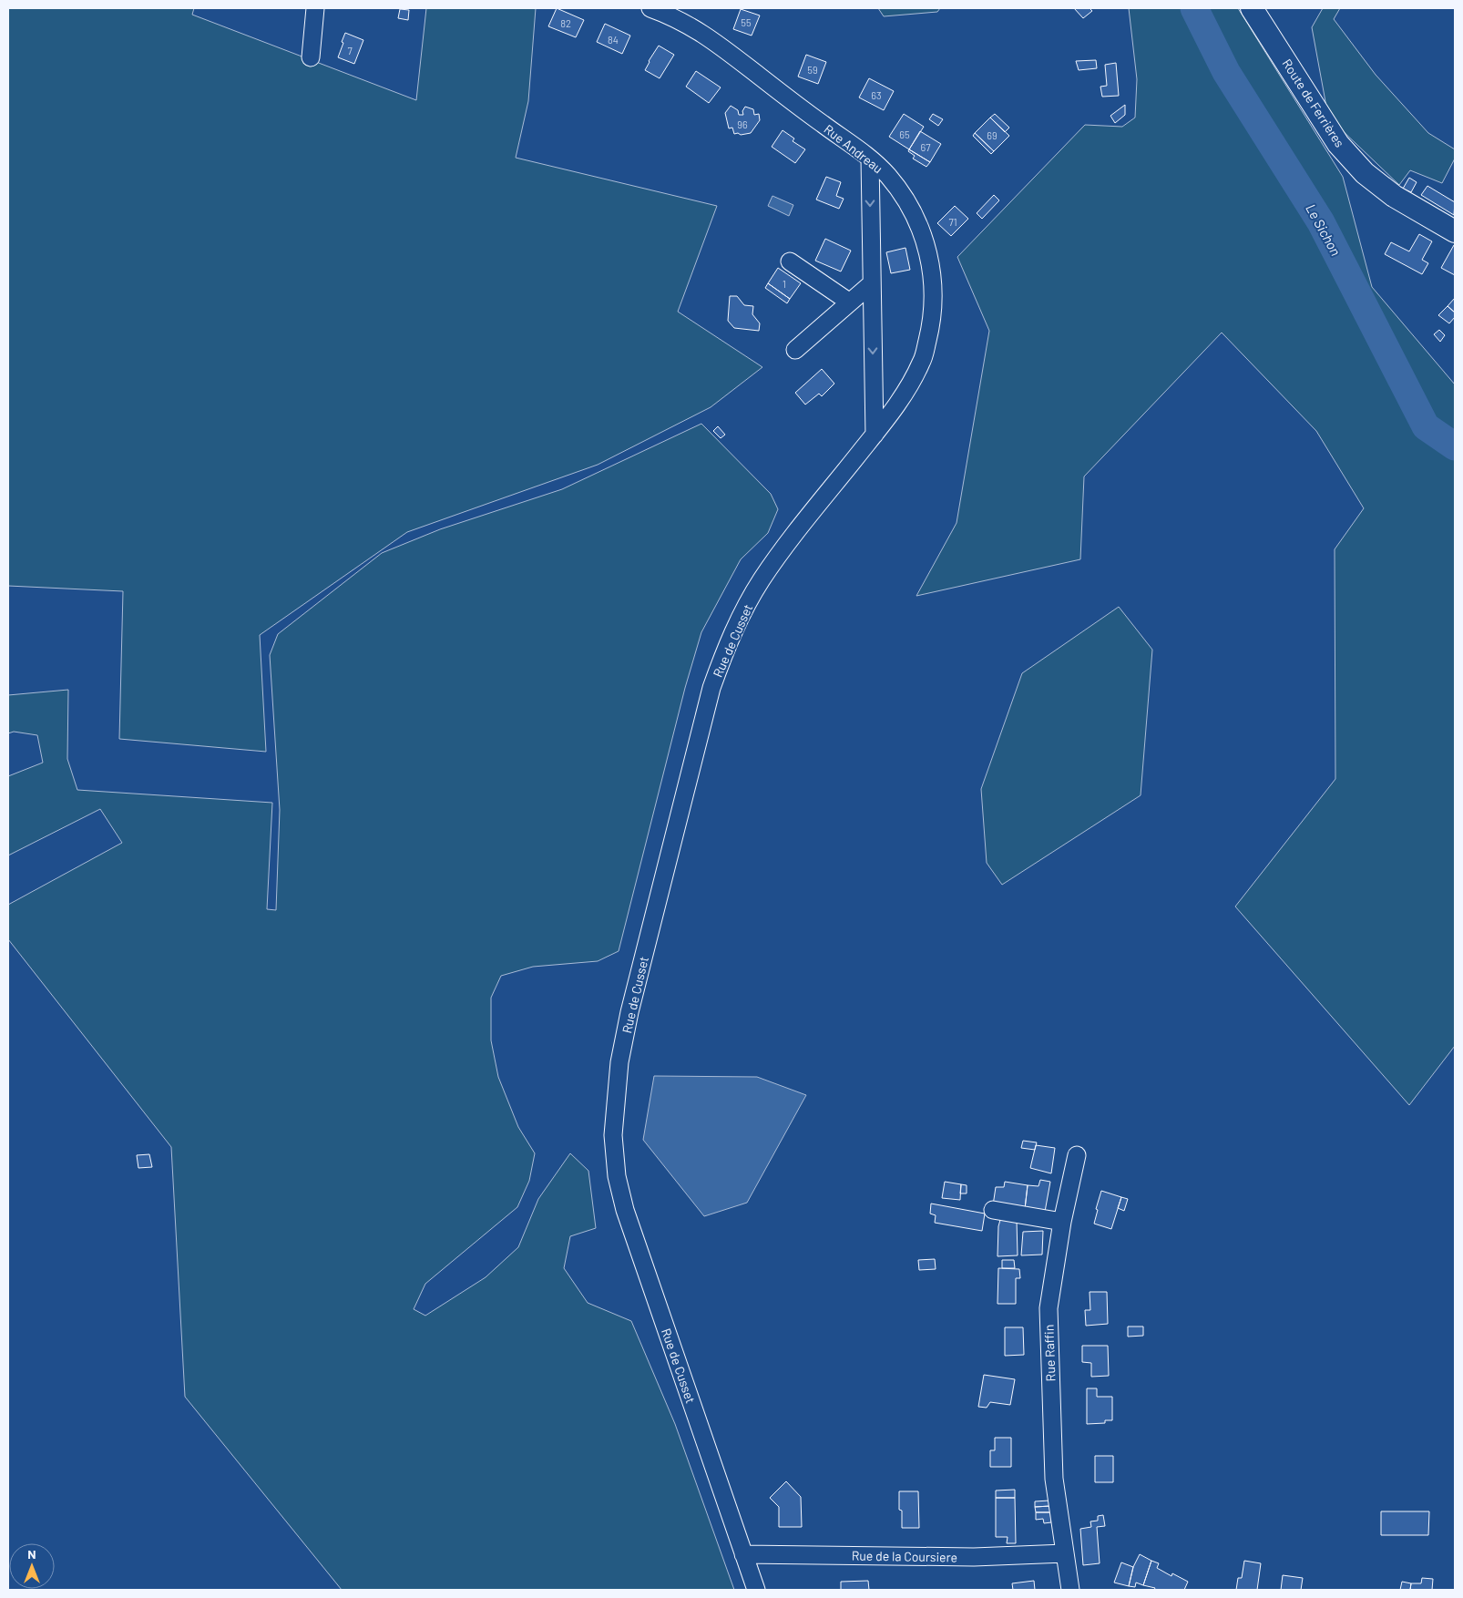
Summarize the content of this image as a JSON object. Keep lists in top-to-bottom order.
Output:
{
  "streets": {
    "main road": ["Route de Ferrières"],
    "street": [
      "Rue Andreau",
      "Rue de Cusset",
      "Rue Raffin",
      "Rue de la Coursiere"
    ]
  },
  "crossings": [
    ["Rue Andreau", "Rue de Cusset"],
    ["Rue de Cusset", "Rue de la Coursiere"],
    ["Rue Raffin", "Rue de la Coursiere"]
  ],
  "water": ["Le Sichon"],
  "house_numbers": [
    "55",
    "82",
    "84",
    "7",
    "59",
    "63",
    "96",
    "65",
    "69",
    "67",
    "71",
    "1"
  ],
  "north": "top"
}
